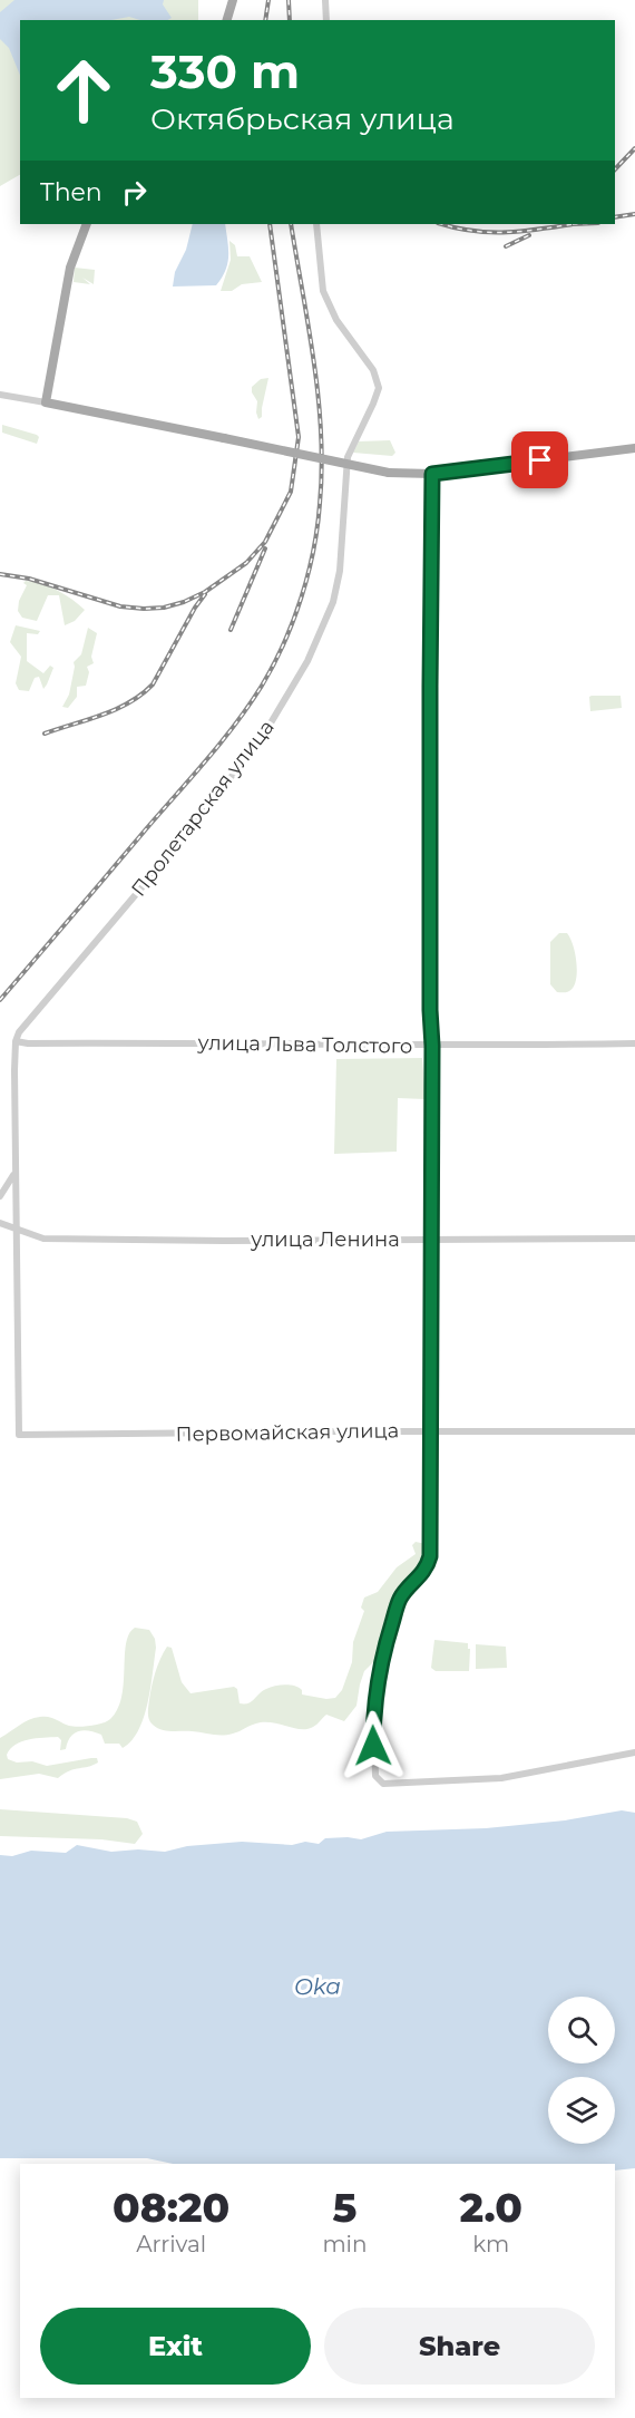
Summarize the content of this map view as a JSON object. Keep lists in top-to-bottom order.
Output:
{
  "streets": {
    "street": [
      "Пролетарская улица",
      "улица Льва Толстого",
      "улица Ленина",
      "Первомайская улица"
    ]
  },
  "crossings": [
    ["Пролетарская улица", "улица Льва Толстого"],
    ["улица Ленина", "Первомайская улица"]
  ],
  "water": ["Oka"],
  "page": {
    "turn": ["330 m", "Октябрьская улица"],
    "then": "Then",
    "eta": [
      "08:20",
      "Arrival",
      "5",
      "min",
      "2.0",
      "km"
    ],
    "buttons": ["Exit", "Share"]
  }
}
